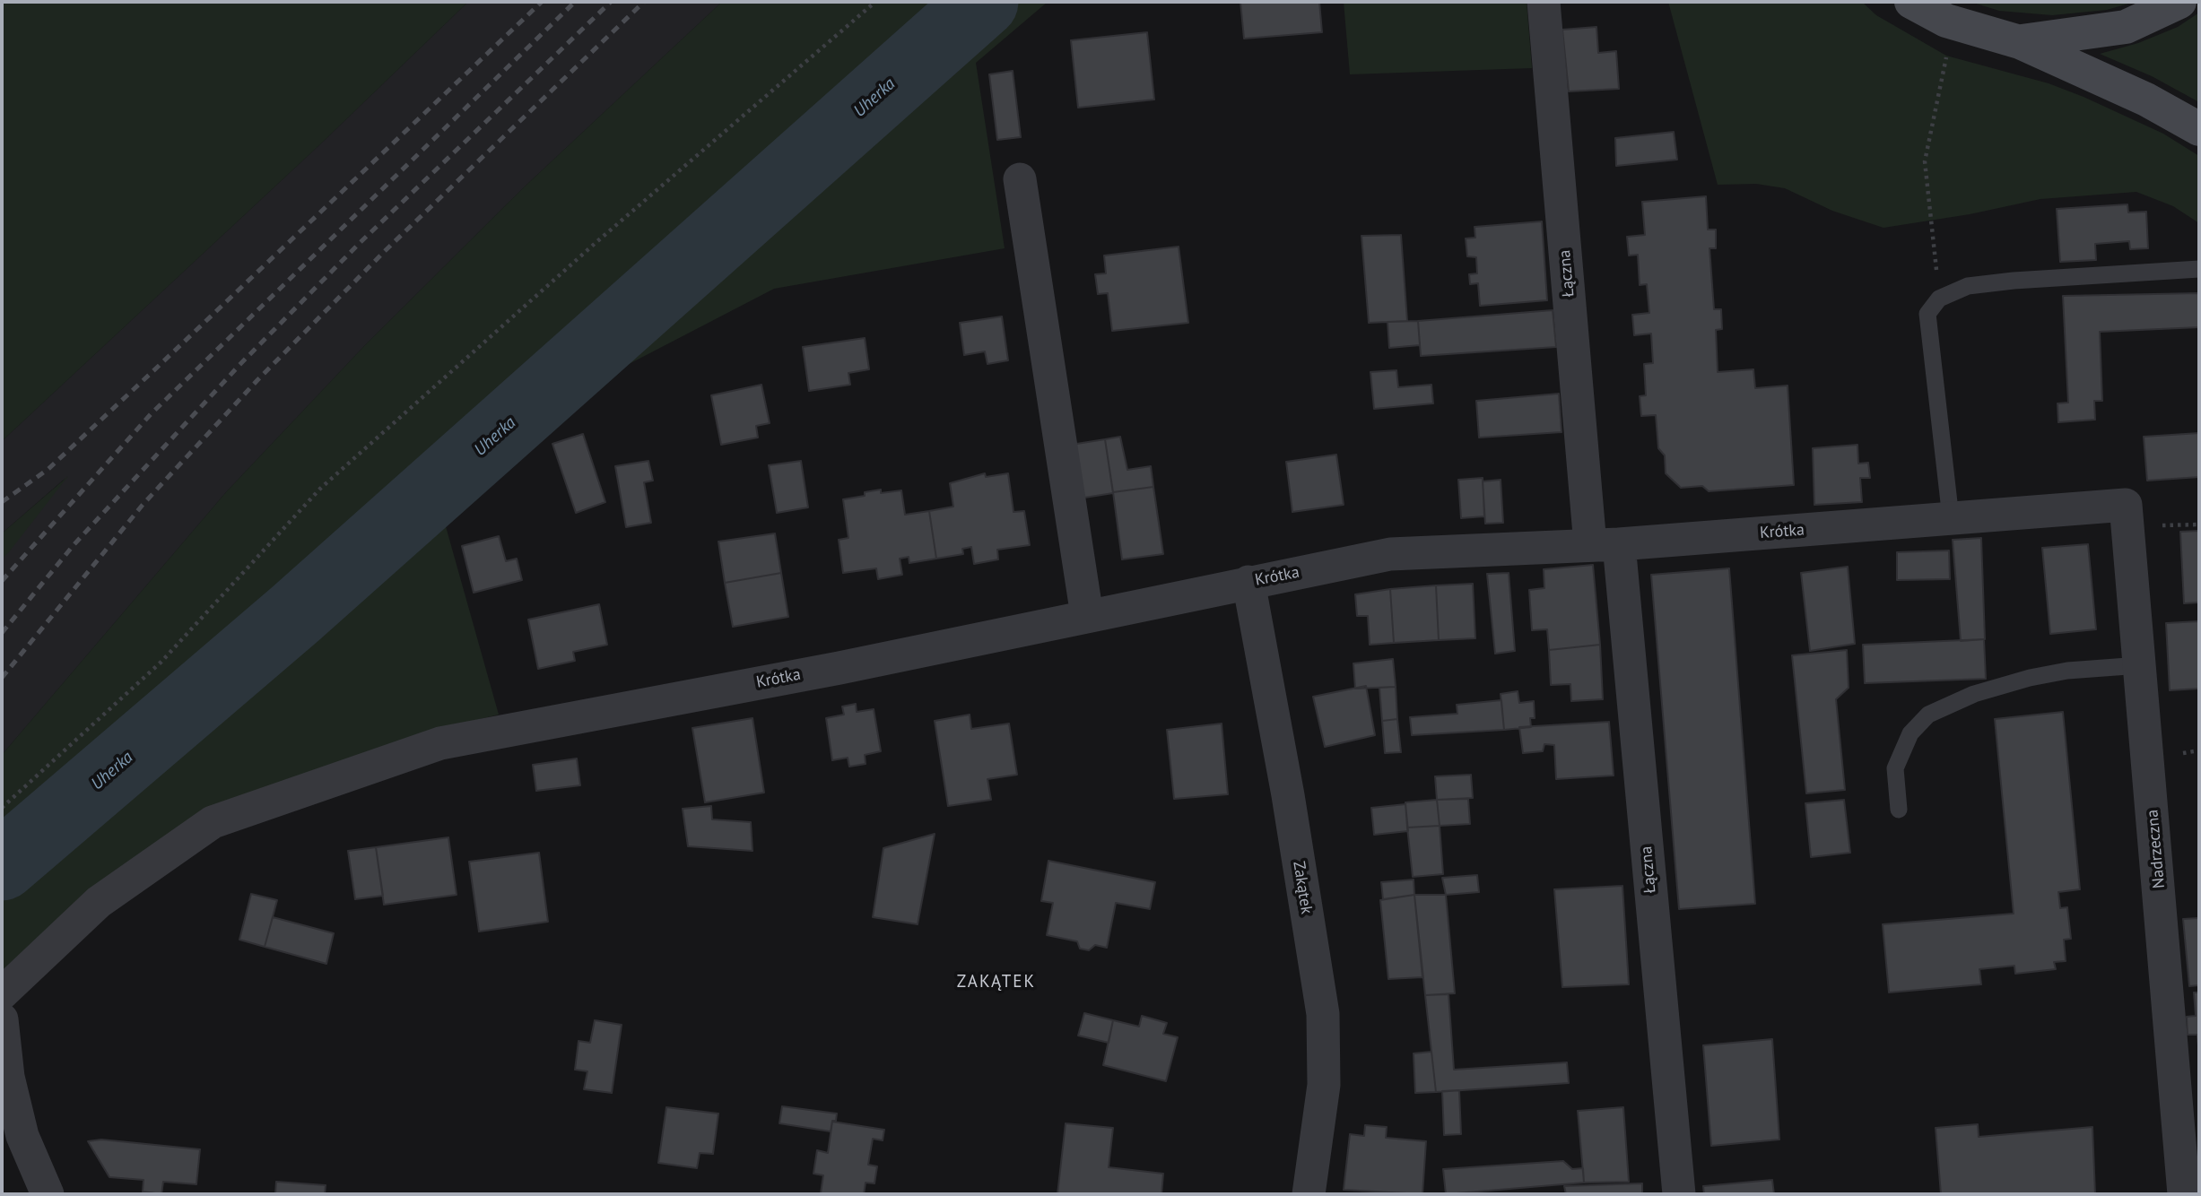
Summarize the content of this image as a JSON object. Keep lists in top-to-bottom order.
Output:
{
  "streets": {
    "street": [
      "Łączna",
      "Krótka",
      "Nadrzeczna",
      "Zakątek"
    ]
  },
  "crossings": [
    ["Łączna", "Krótka"],
    ["Krótka", "Nadrzeczna"],
    ["Krótka", "Zakątek"]
  ],
  "districts": ["ZAKĄTEK"],
  "water": ["Uherka"]
}
